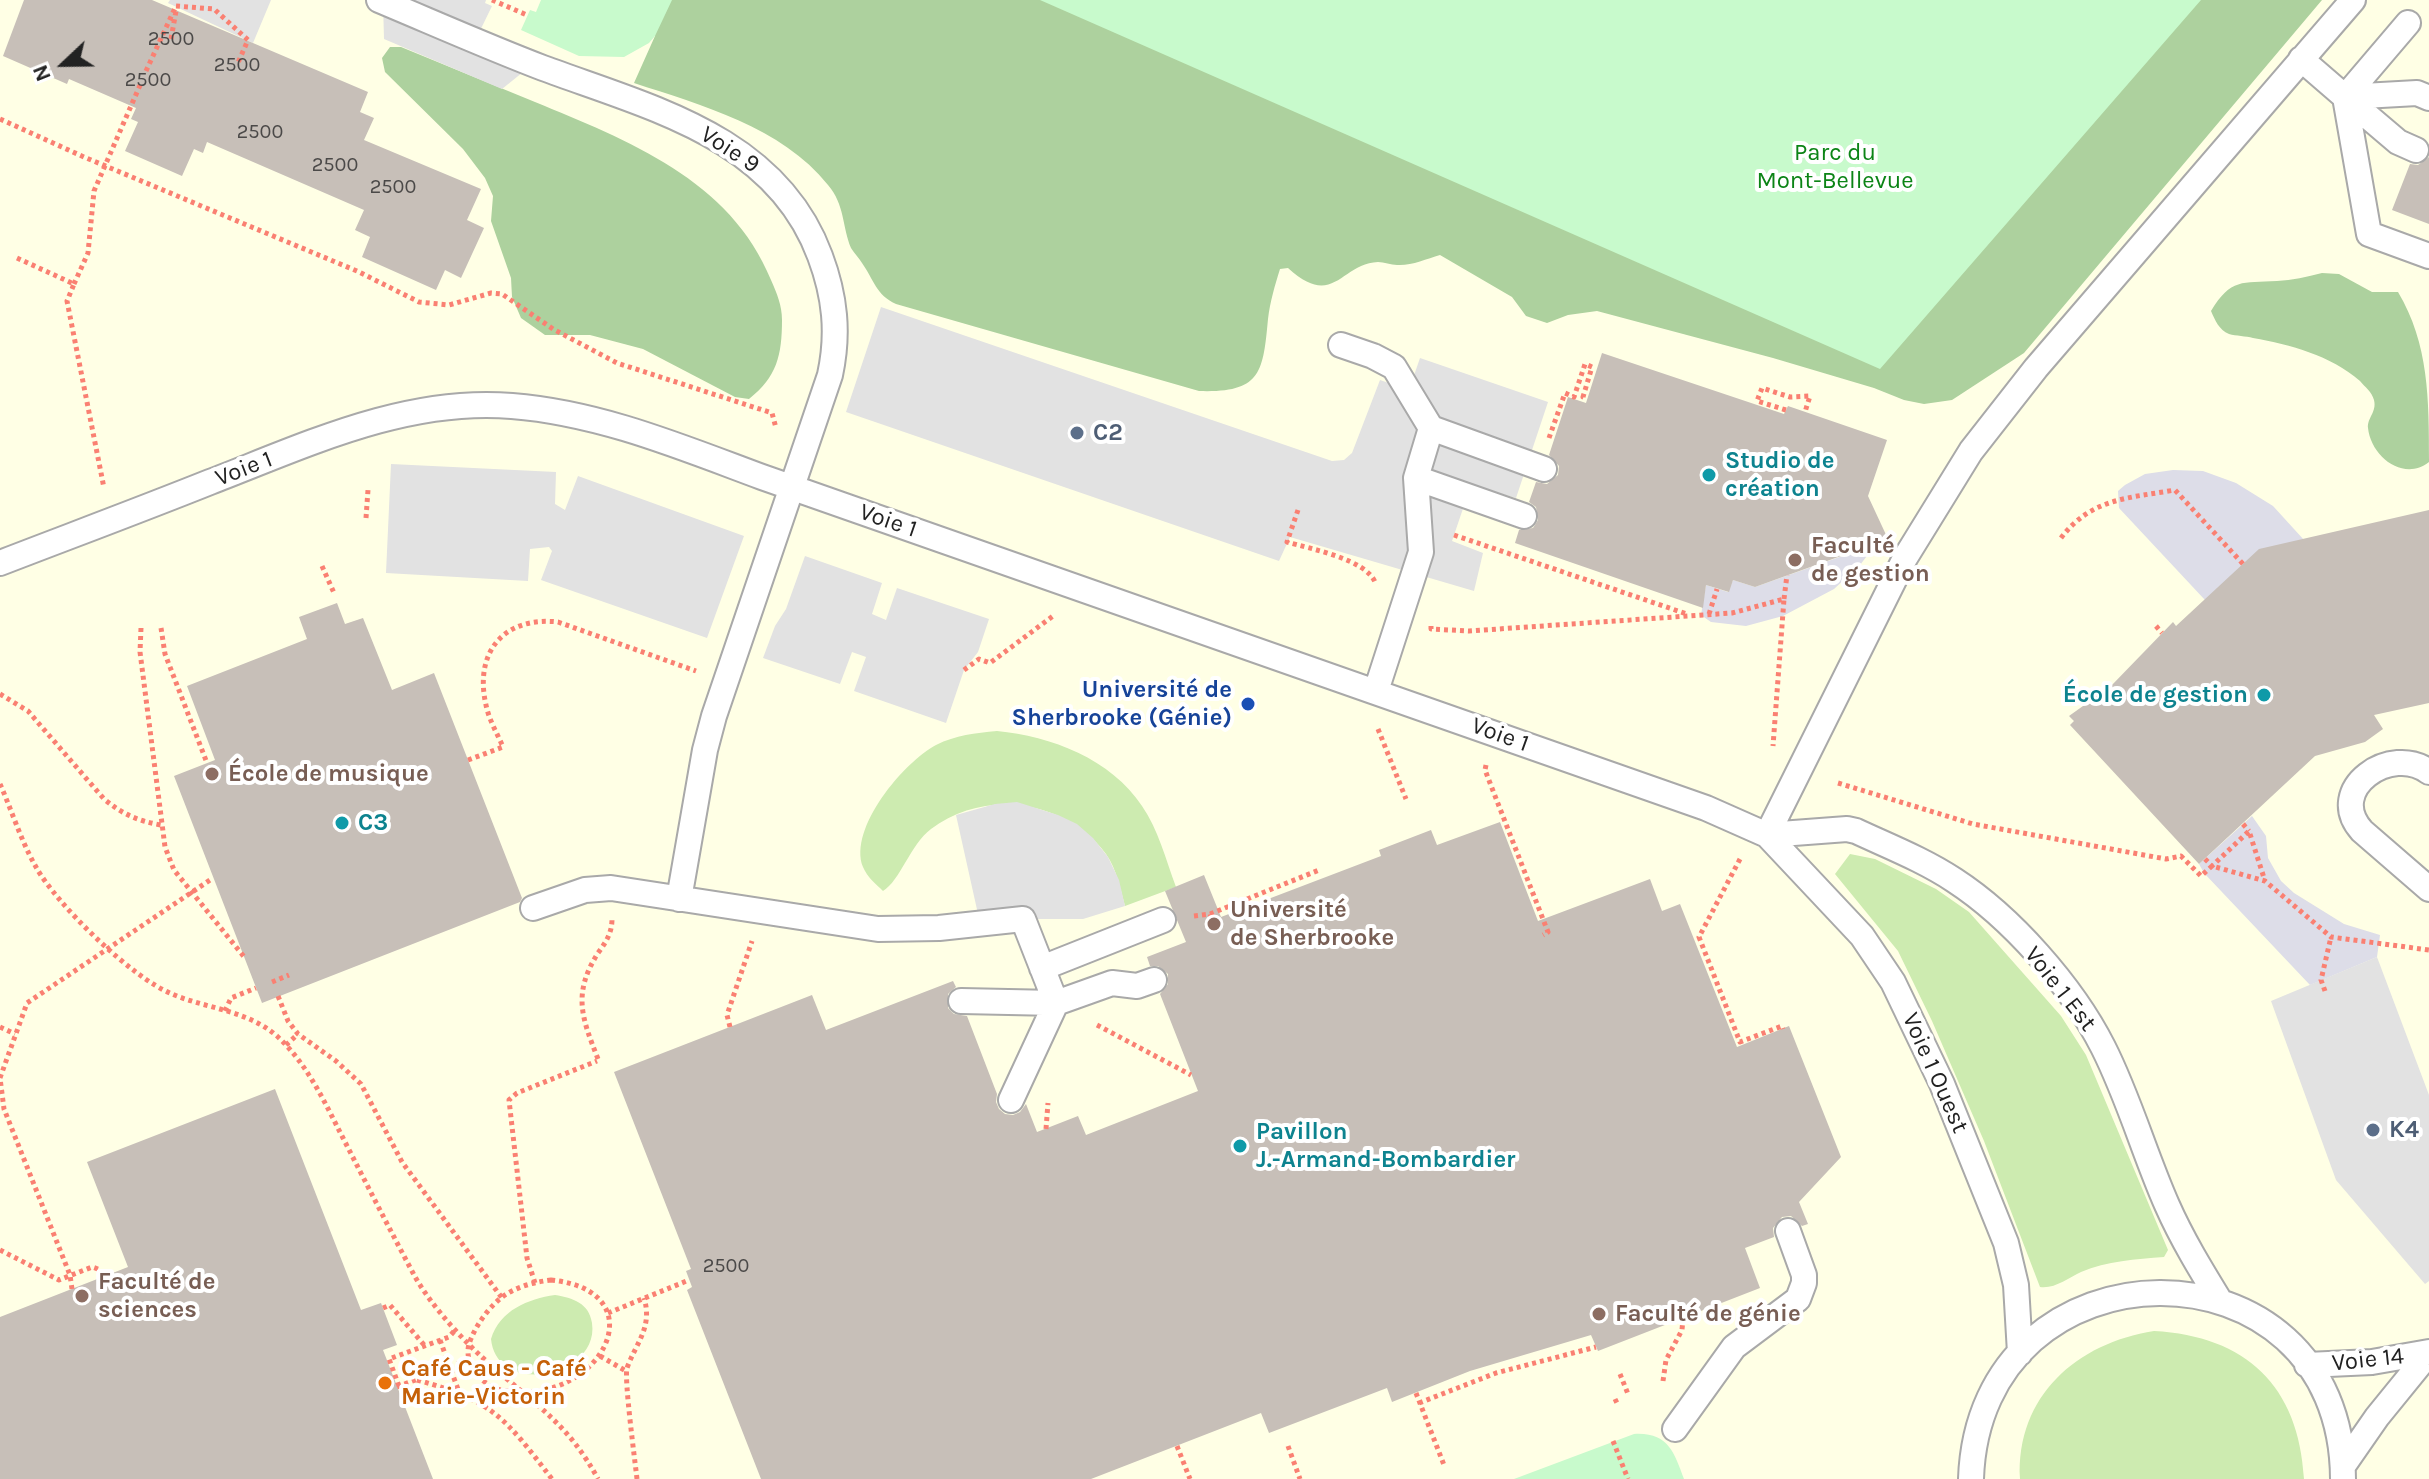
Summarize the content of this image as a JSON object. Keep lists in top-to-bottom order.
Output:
{
  "streets": {
    "lane": [
      "Voie 9",
      "Voie 1",
      "Voie 1 Est",
      "Voie 1 Ouest",
      "Voie 14"
    ]
  },
  "crossings": [
    ["Voie 9", "Voie 1"],
    ["Voie 1", "Voie 1 Est"],
    ["Voie 1", "Voie 1 Ouest"],
    ["Voie 1 Est", "Voie 1 Ouest"]
  ],
  "parks": ["Parc du Mont-Bellevue"],
  "places": [
    "C2",
    "Studio de création",
    "Faculté de gestion",
    "École de gestion",
    "Université de Sherbrooke (Génie)",
    "École de musique",
    "C3",
    "Université de Sherbrooke",
    "K4",
    "Pavillon J.-Armand-Bombardier",
    "Faculté de sciences",
    "Faculté de génie",
    "Café Caus - Café Marie-Victorin"
  ],
  "house_numbers": [
    "2500",
    "2500",
    "2500",
    "2500",
    "2500",
    "2500",
    "2500"
  ],
  "north": "left"
}
